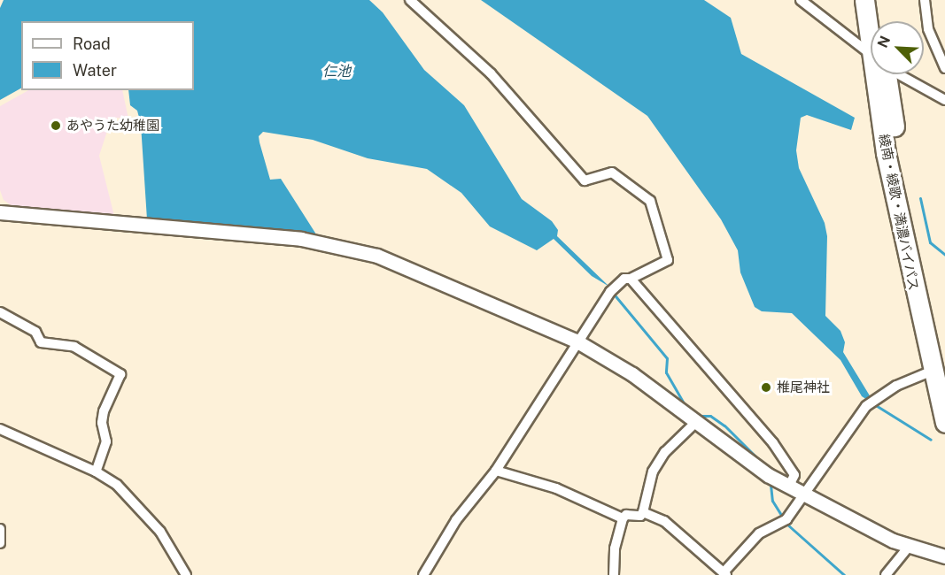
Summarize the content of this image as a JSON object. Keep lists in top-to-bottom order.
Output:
{
  "streets": {
    "highway": ["綾南・綾歌・満濃バイパス"]
  },
  "water": ["仁池"],
  "places": ["あやうた幼稚園", "椎尾神社"],
  "legend": ["Road", "Water"],
  "north": "top left"
}
